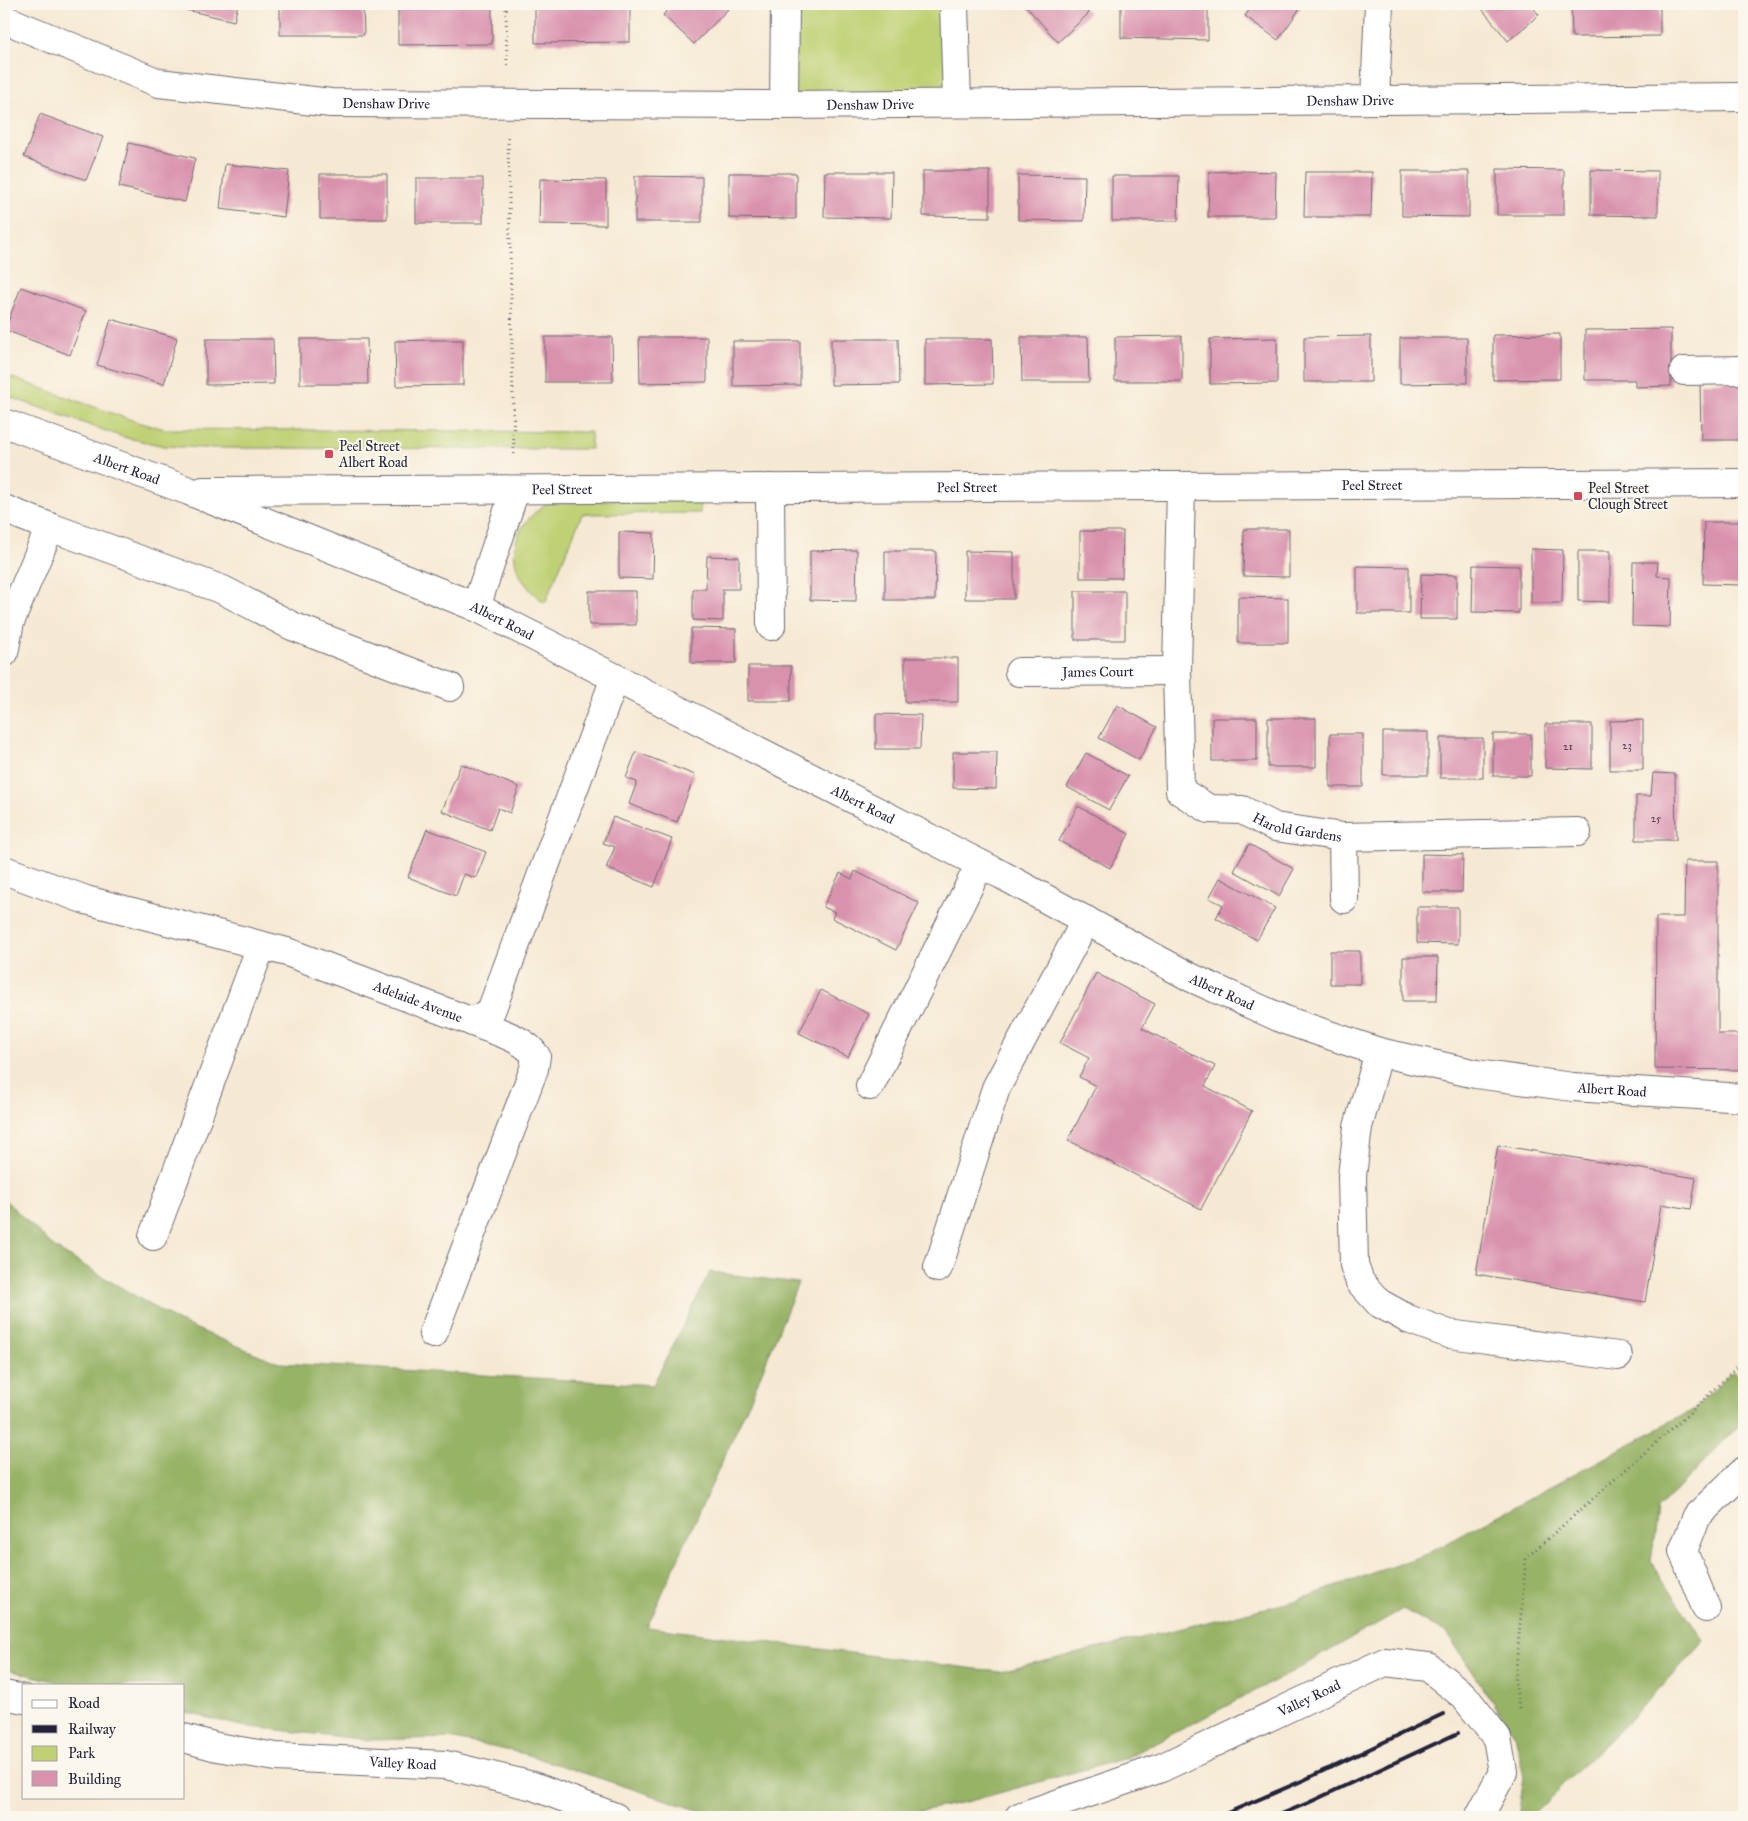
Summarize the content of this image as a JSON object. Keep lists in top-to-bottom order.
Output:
{
  "streets": {
    "street": [
      "Denshaw Drive",
      "Albert Road",
      "Peel Street",
      "James Court",
      "Harold Gardens",
      "Adelaide Avenue",
      "Valley Road"
    ]
  },
  "crossings": [
    ["Albert Road", "Peel Street"],
    ["Albert Road", "Adelaide Avenue"],
    ["Peel Street", "Harold Gardens"],
    ["James Court", "Harold Gardens"]
  ],
  "places": {
    "transit": ["Peel Street Albert Road", "Peel Street Clough Street"]
  },
  "house_numbers": ["23", "21", "25"],
  "legend": [
    "Road",
    "Railway",
    "Park",
    "Building"
  ]
}
